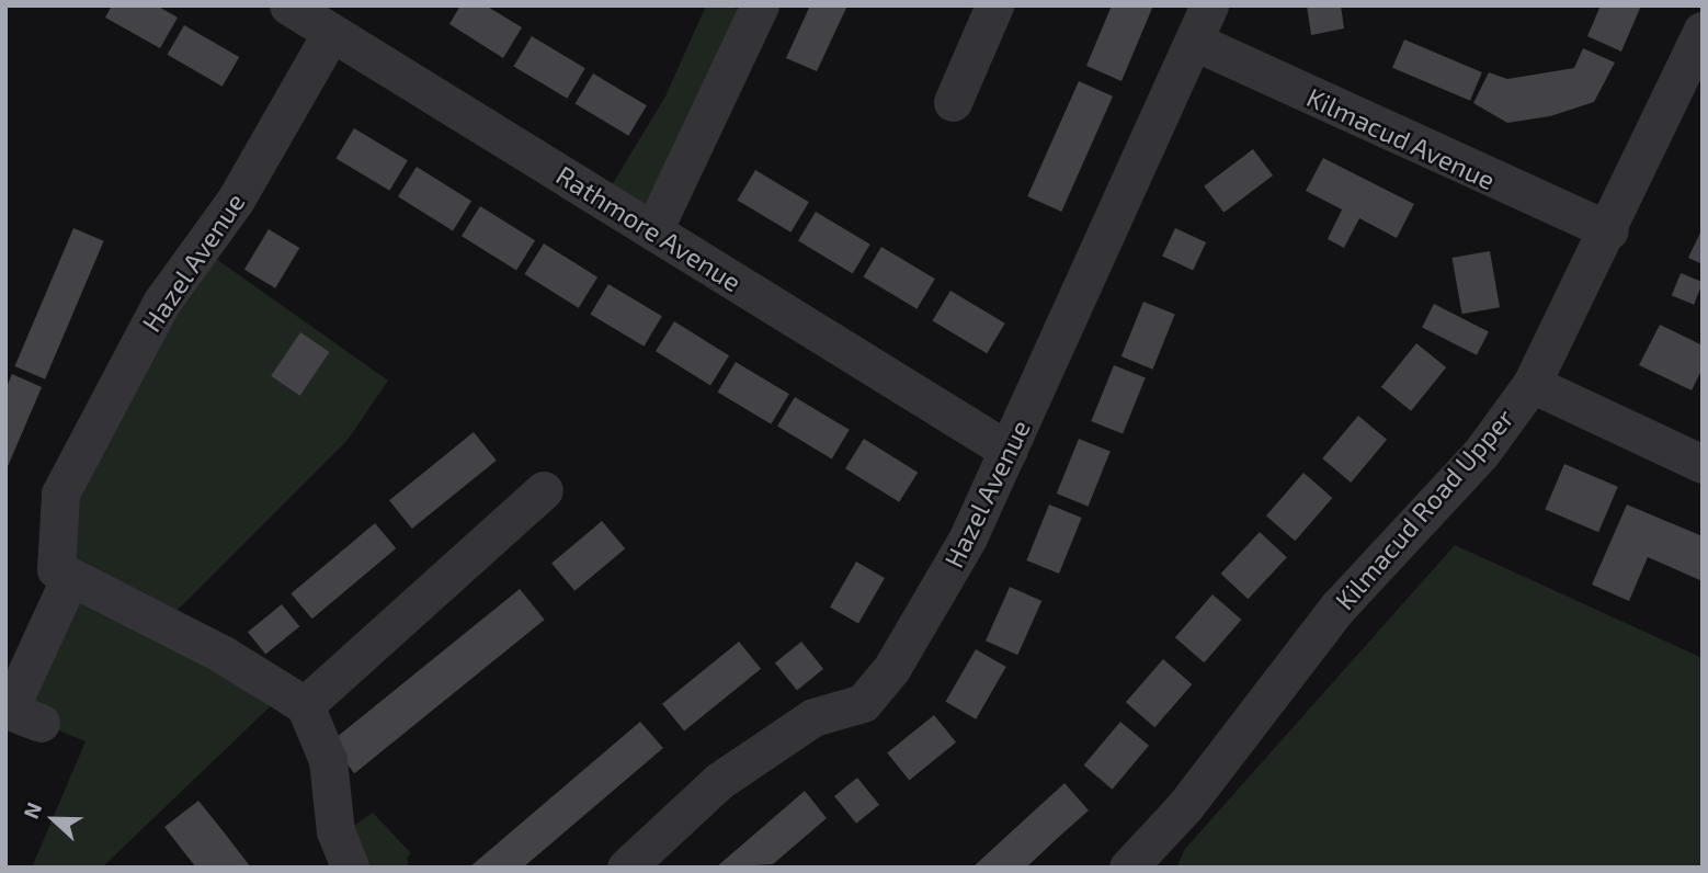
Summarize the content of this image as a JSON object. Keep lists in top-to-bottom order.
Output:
{
  "streets": {
    "street": [
      "Kilmacud Avenue",
      "Rathmore Avenue",
      "Hazel Avenue",
      "Kilmacud Road Upper"
    ]
  },
  "crossings": [
    ["Kilmacud Avenue", "Hazel Avenue"],
    ["Kilmacud Avenue", "Kilmacud Road Upper"],
    ["Rathmore Avenue", "Hazel Avenue"]
  ],
  "north": "left"
}
